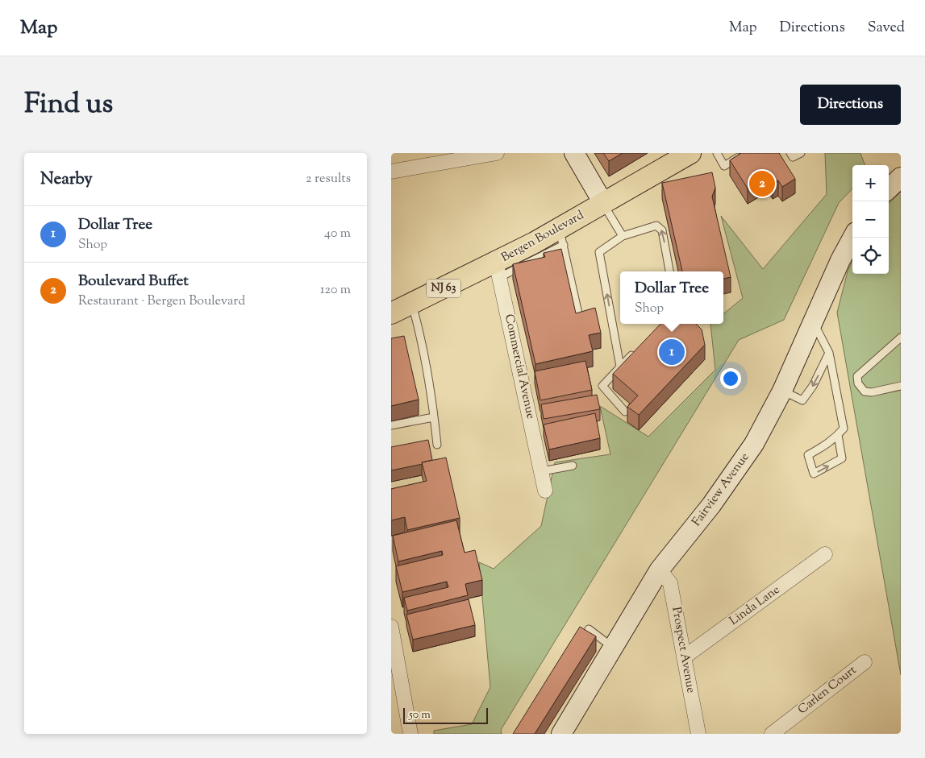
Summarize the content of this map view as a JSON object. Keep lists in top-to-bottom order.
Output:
{
  "streets": {
    "main road": ["Bergen Boulevard", "NJ 63", "Fairview Avenue"],
    "street": [
      "Commercial Avenue",
      "Linda Lane",
      "Prospect Avenue",
      "Carlen Court"
    ]
  },
  "crossings": [
    ["Bergen Boulevard", "Commercial Avenue"],
    ["Fairview Avenue", "Prospect Avenue"],
    ["Linda Lane", "Prospect Avenue"]
  ],
  "scale_bar": "50 m",
  "page": {
    "header": "Map",
    "nav": ["Map", "Directions", "Saved"],
    "title": "Find us",
    "buttons": "Directions",
    "heading": ["Nearby", "2 results"],
    "map_buttons": ["+", "−"],
    "pins": ["2", "1"],
    "list": [
      {
        "mark": "1",
        "name": "Dollar Tree",
        "note": "Shop",
        "value": "40 m"
      },
      {
        "mark": "2",
        "name": "Boulevard Buffet",
        "note": "Restaurant · Bergen Boulevard",
        "value": "120 m"
      }
    ],
    "popup": ["Dollar Tree", "Shop"],
    "scale": "50 m"
  }
}
